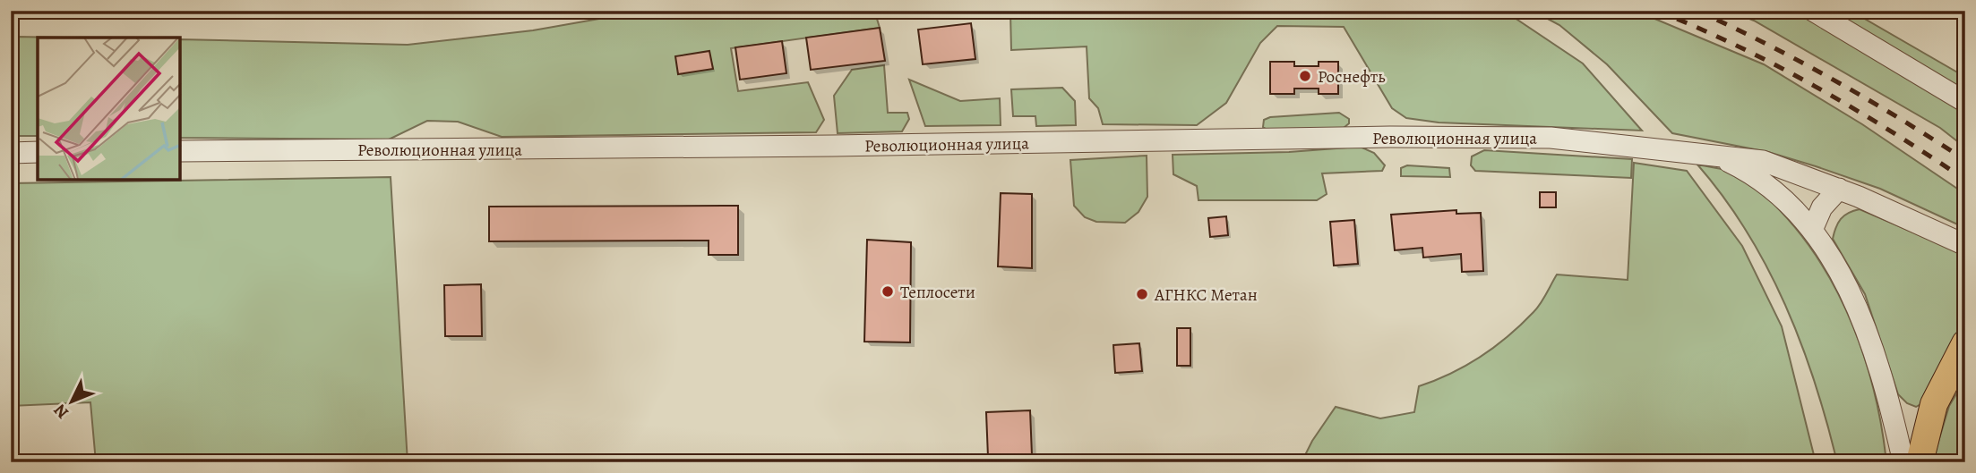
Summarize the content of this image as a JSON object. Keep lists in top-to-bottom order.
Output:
{
  "streets": {
    "street": ["Революционная улица"]
  },
  "places": ["Роснефть", "Теплосети", "АГНКС Метан"],
  "north": "bottom left"
}
